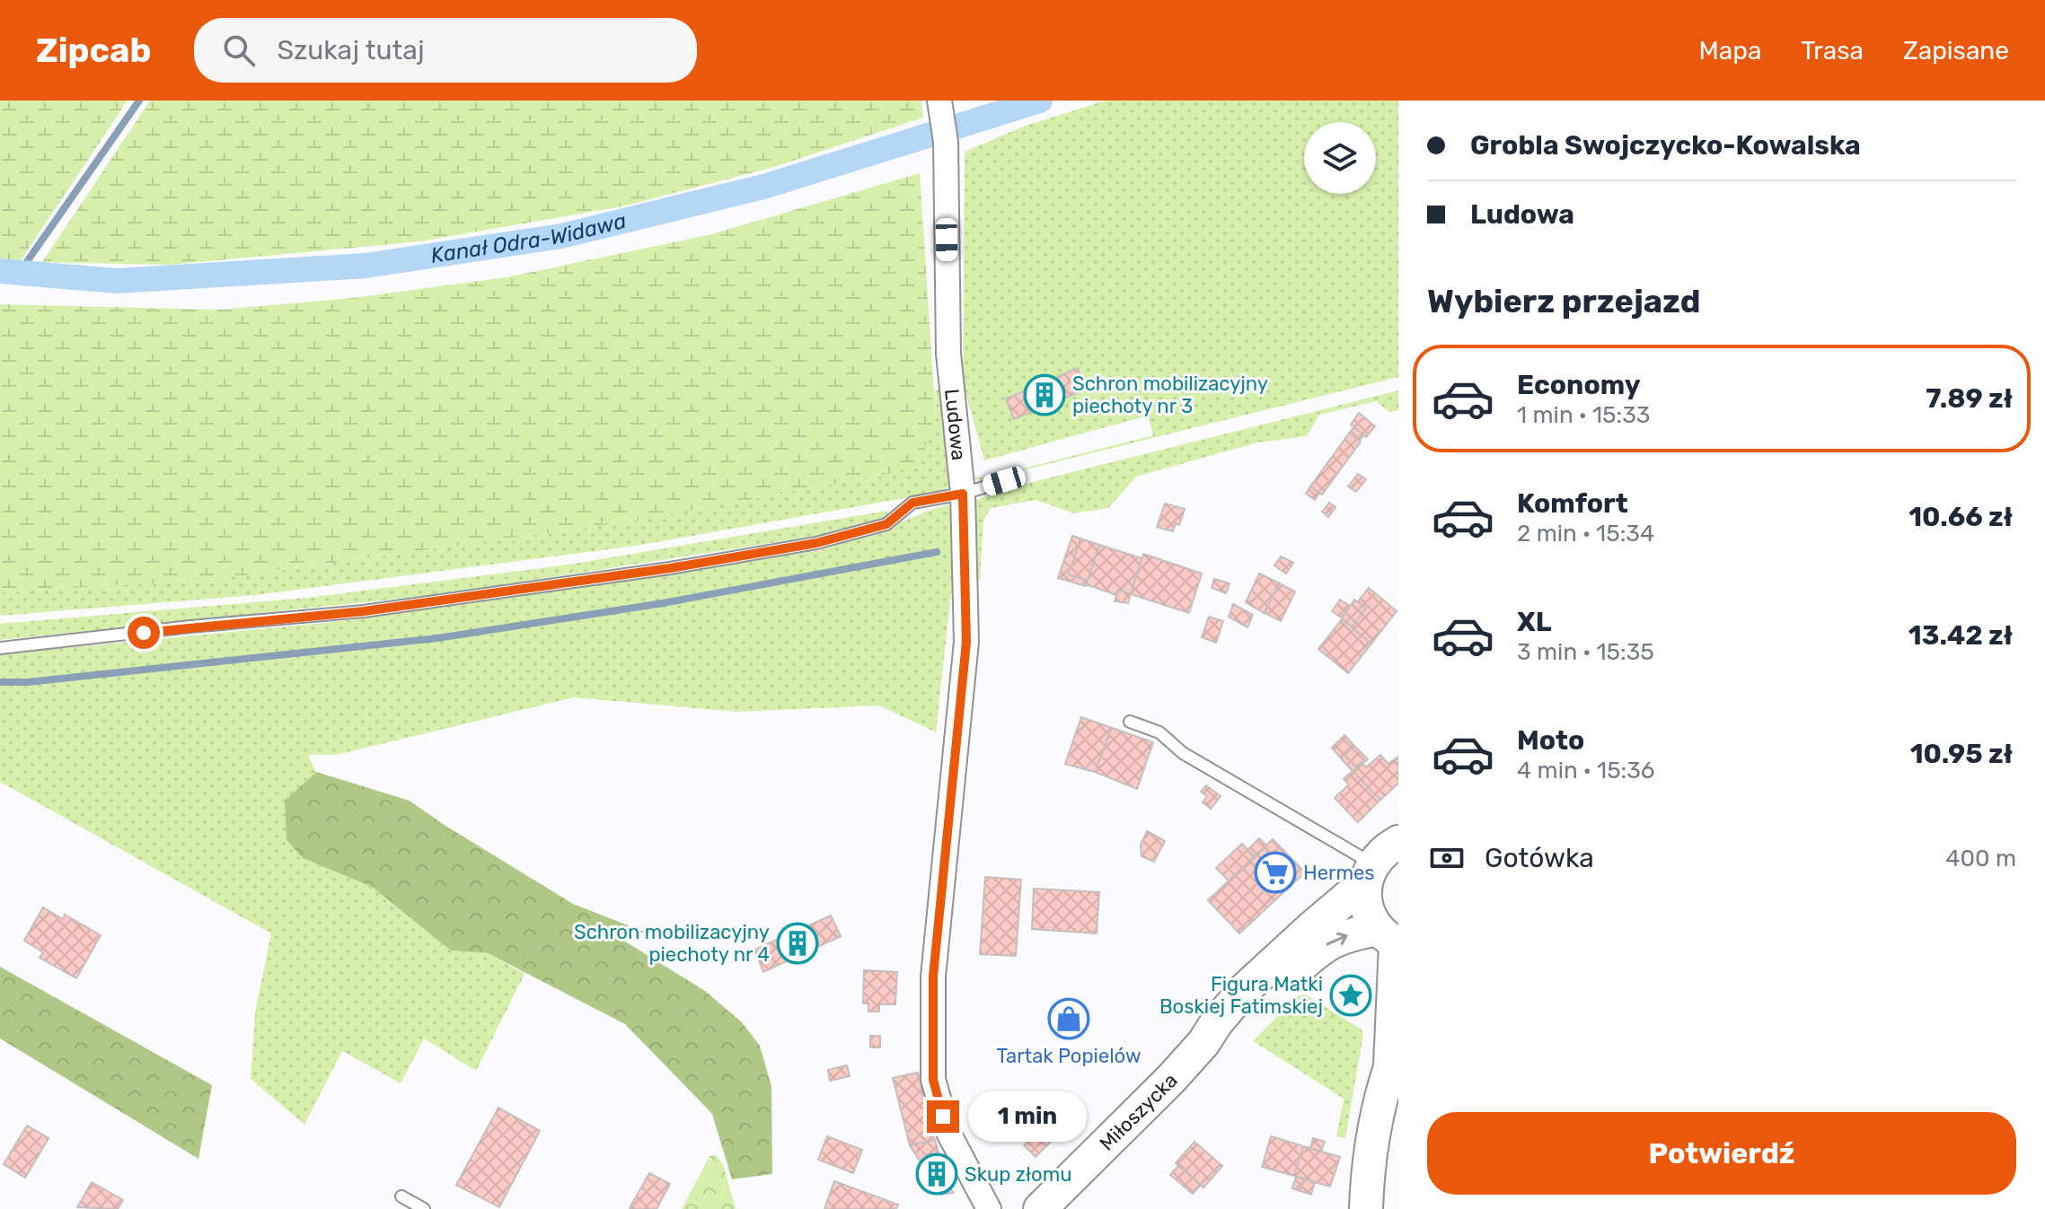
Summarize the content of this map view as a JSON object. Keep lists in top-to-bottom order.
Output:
{
  "streets": {
    "street": ["Ludowa", "Miłoszycka"]
  },
  "water": ["Kanał Odra-Widawa"],
  "places": {
    "building": ["Schron mobilizacyjny piechoty nr 3", "Schron mobilizacyjny piechoty nr 4", "Skup złomu"],
    "supermarket": ["Hermes"],
    "place": ["Figura Matki Boskiej Fatimskiej"],
    "shop": ["Tartak Popielów"]
  },
  "page": {
    "header": "Zipcab",
    "search": "Szukaj tutaj",
    "nav": ["Mapa", "Trasa", "Zapisane"],
    "banner": ["Grobla Swojczycko-Kowalska", "Ludowa"],
    "heading": "Wybierz przejazd",
    "list": [
      {
        "name": "Economy",
        "note": "1 min · 15:33",
        "value": "7.89 zł"
      },
      {
        "name": "Komfort",
        "note": "2 min · 15:34",
        "value": "10.66 zł"
      },
      {
        "name": "XL",
        "note": "3 min · 15:35",
        "value": "13.42 zł"
      },
      {
        "name": "Moto",
        "note": "4 min · 15:36",
        "value": "10.95 zł"
      }
    ],
    "pay": ["Gotówka", "400 m"],
    "bubble": "1 min",
    "buttons": "Potwierdź"
  }
}
